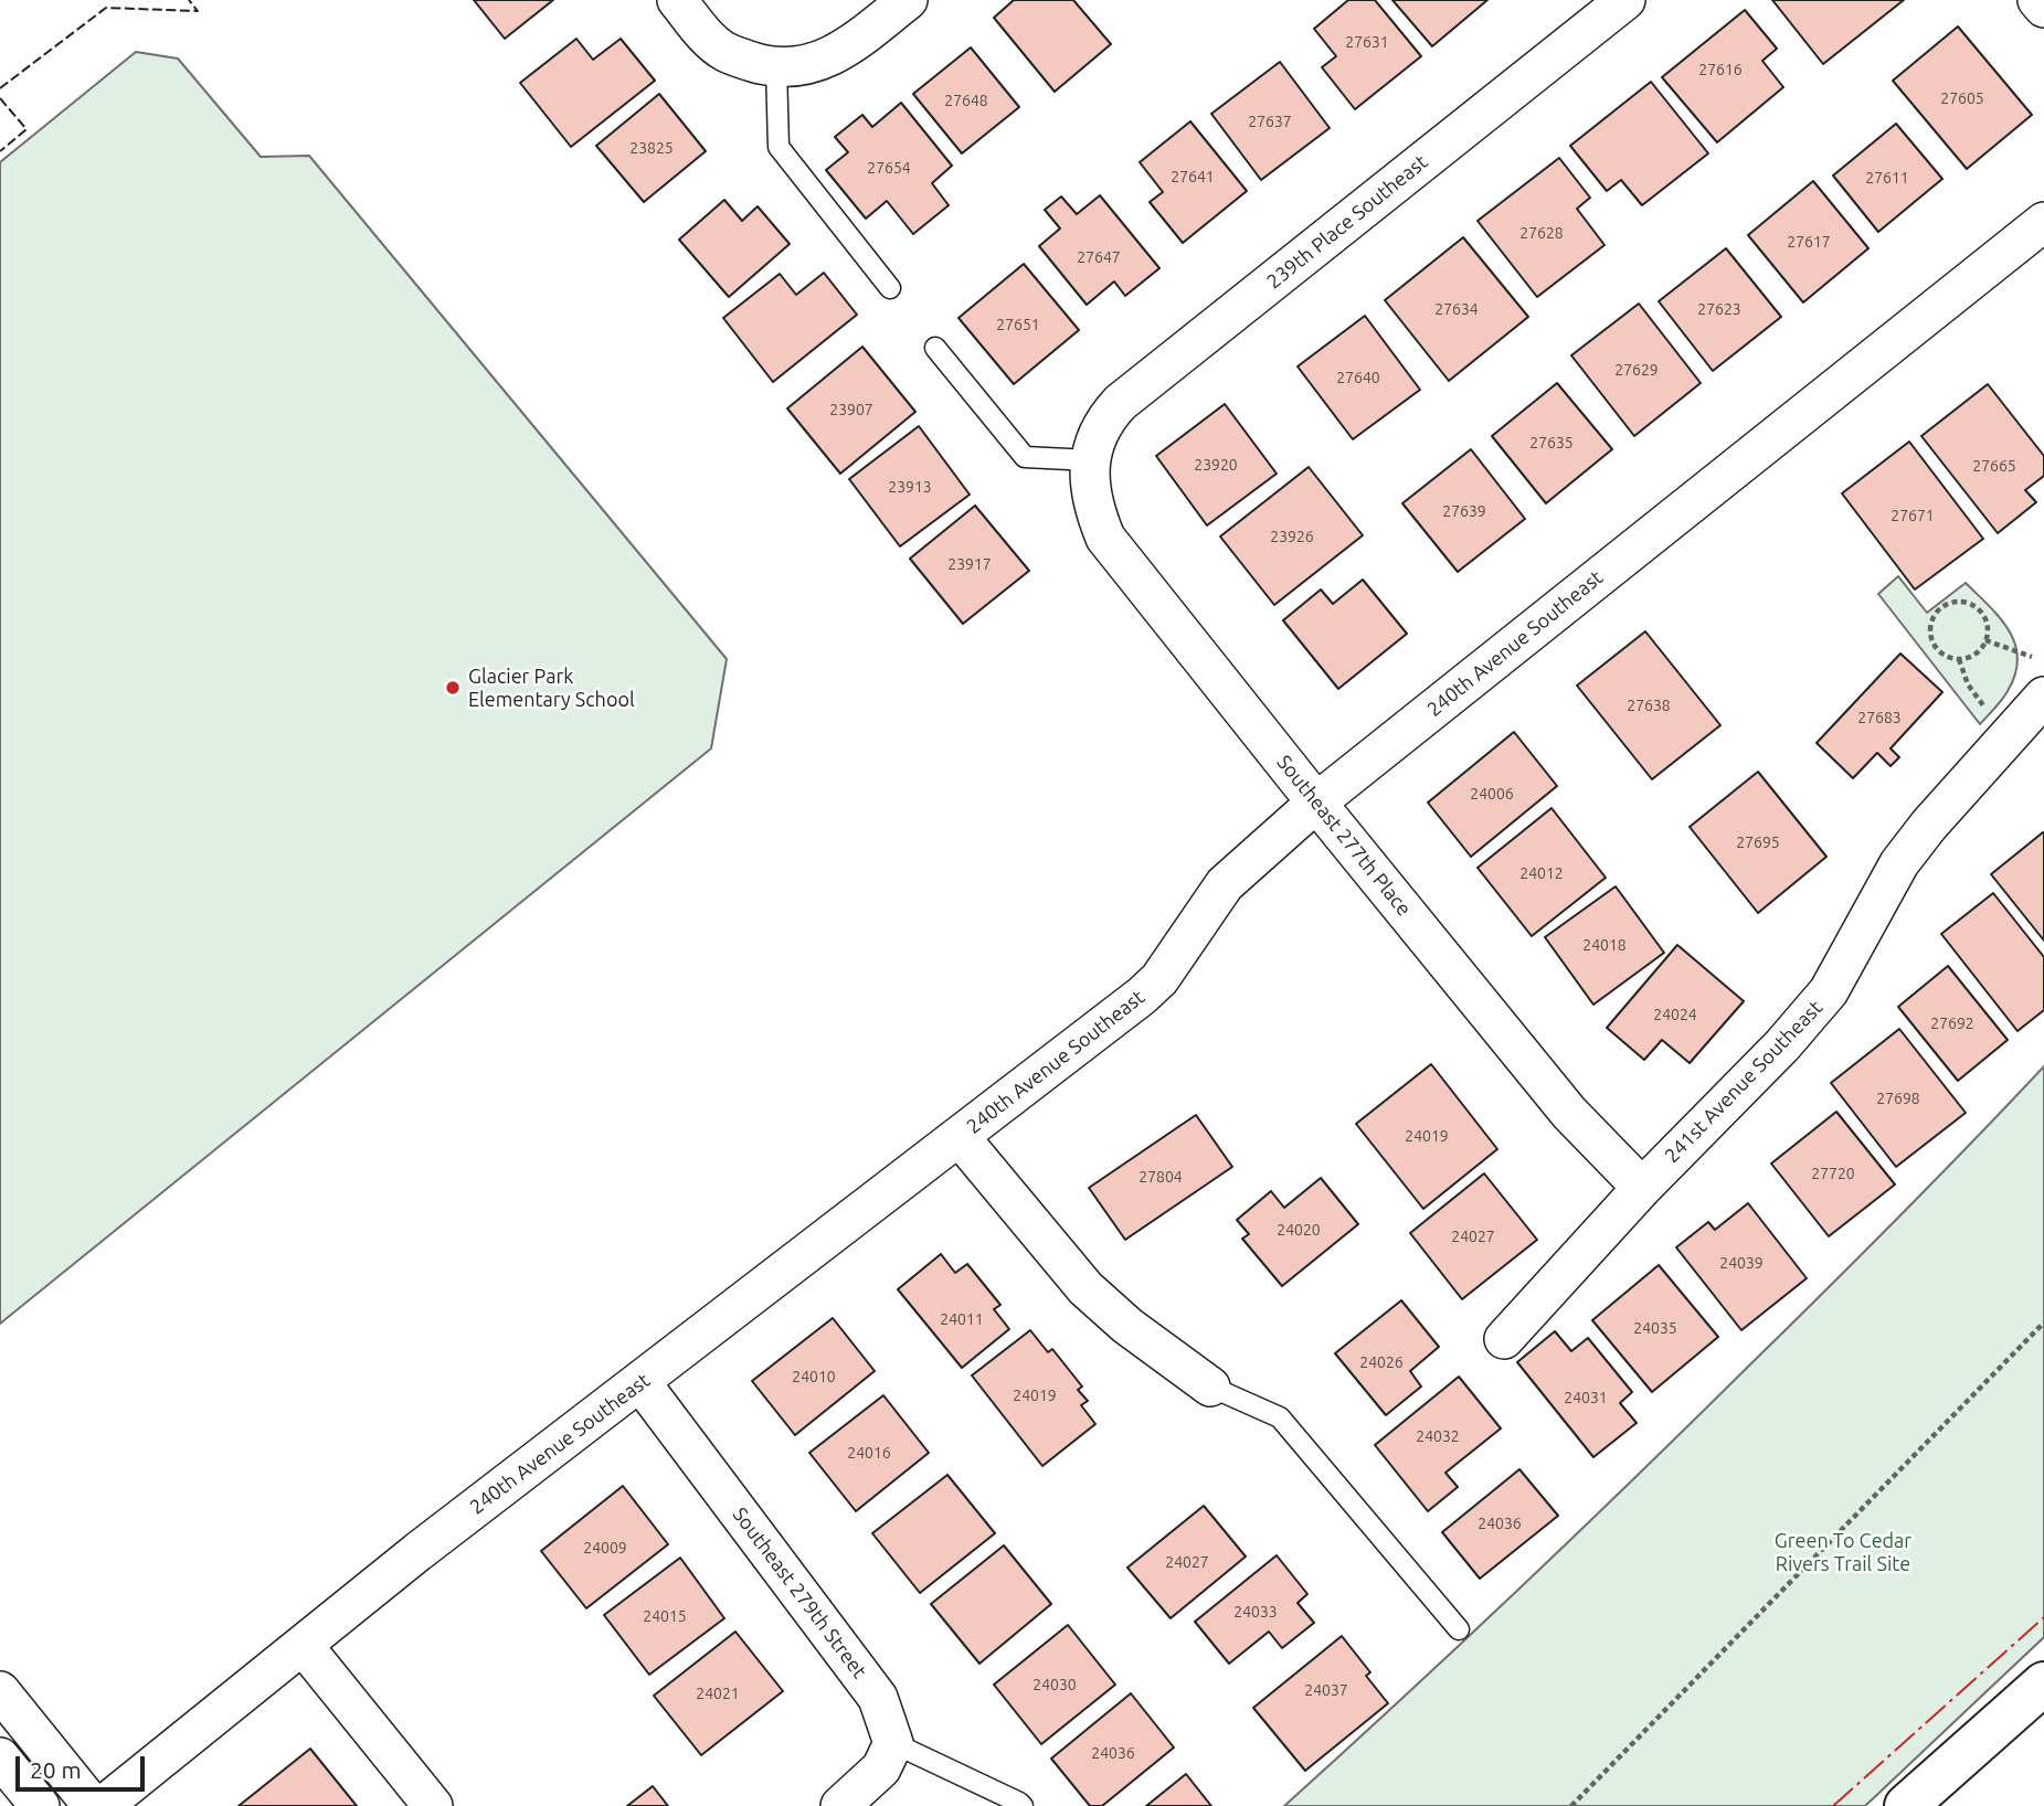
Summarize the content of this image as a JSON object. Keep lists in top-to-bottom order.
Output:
{
  "streets": {
    "street": [
      "239th Place Southeast",
      "240th Avenue Southeast",
      "Southeast 277th Place",
      "241st Avenue Southeast",
      "Southeast 279th Street"
    ]
  },
  "crossings": [
    ["239th Place Southeast", "Southeast 277th Place"],
    ["240th Avenue Southeast", "Southeast 277th Place"],
    ["240th Avenue Southeast", "Southeast 279th Street"],
    ["Southeast 277th Place", "241st Avenue Southeast"]
  ],
  "parks": ["Green To Cedar Rivers Trail Site"],
  "places": ["Glacier Park Elementary School"],
  "house_numbers": [
    "27631",
    "27616",
    "27605",
    "27648",
    "27637",
    "23825",
    "27654",
    "27641",
    "27611",
    "27628",
    "27617",
    "27647",
    "27634",
    "27623",
    "27651",
    "27629",
    "27640",
    "23907",
    "27635",
    "23920",
    "27665",
    "23913",
    "27639",
    "27671",
    "23926",
    "23917",
    "27638",
    "27683",
    "24006",
    "27695",
    "24012",
    "24018",
    "24024",
    "27692",
    "27698",
    "24019",
    "27720",
    "27804",
    "24020",
    "24027",
    "24039",
    "24011",
    "24035",
    "24026",
    "24010",
    "24019",
    "24031",
    "24032",
    "24016",
    "24036",
    "24009",
    "24027",
    "24033",
    "24015",
    "24030",
    "24037",
    "24021",
    "24036"
  ],
  "scale_bar": "20 m"
}
